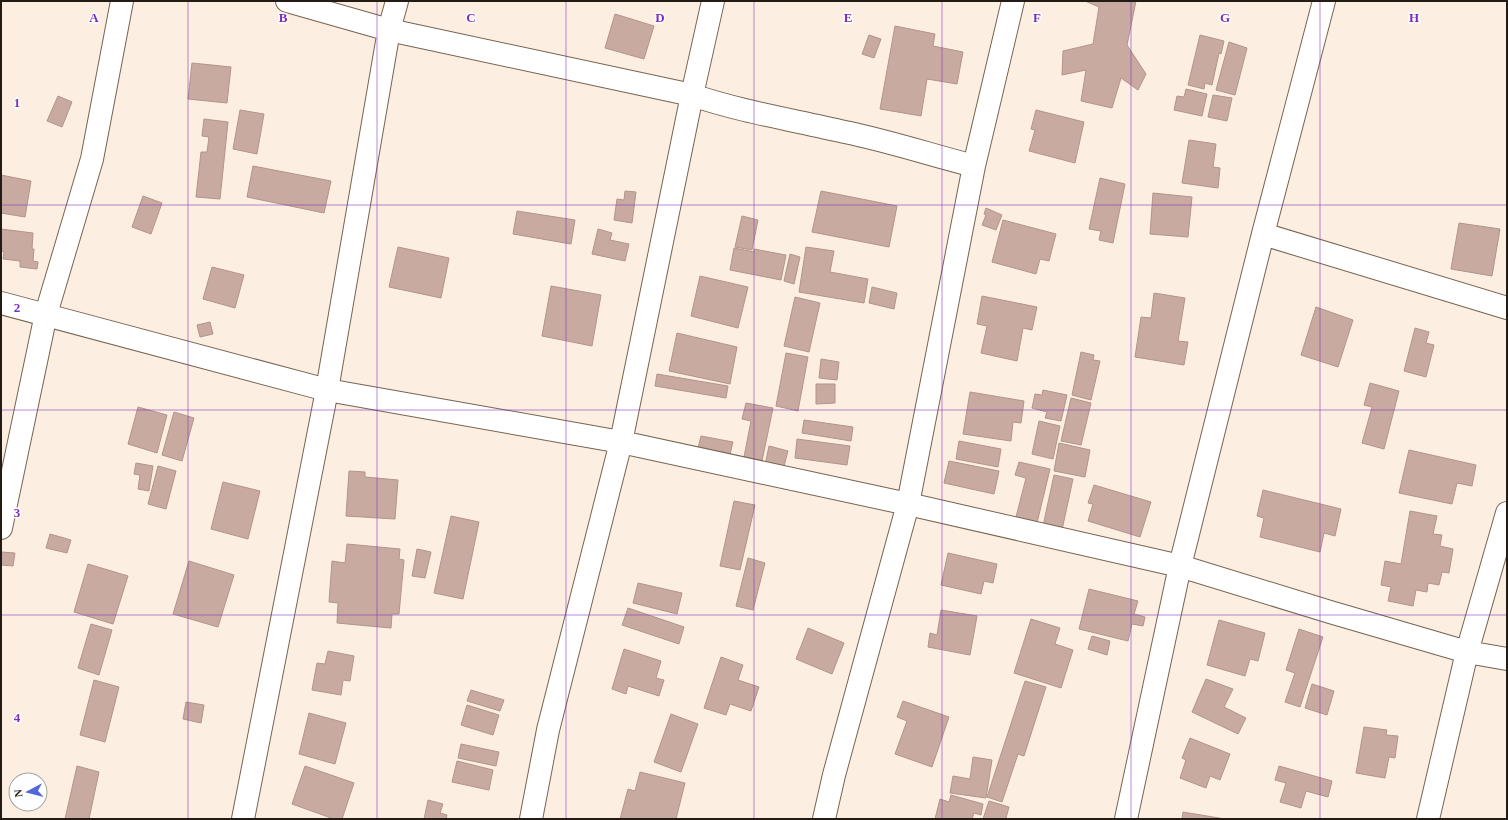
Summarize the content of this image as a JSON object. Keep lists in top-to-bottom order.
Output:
{
  "north": "left",
  "grid": {
    "columns": [
      "A",
      "B",
      "C",
      "D",
      "E",
      "F",
      "G",
      "H"
    ],
    "rows": [
      "1",
      "2",
      "3",
      "4"
    ]
  }
}
